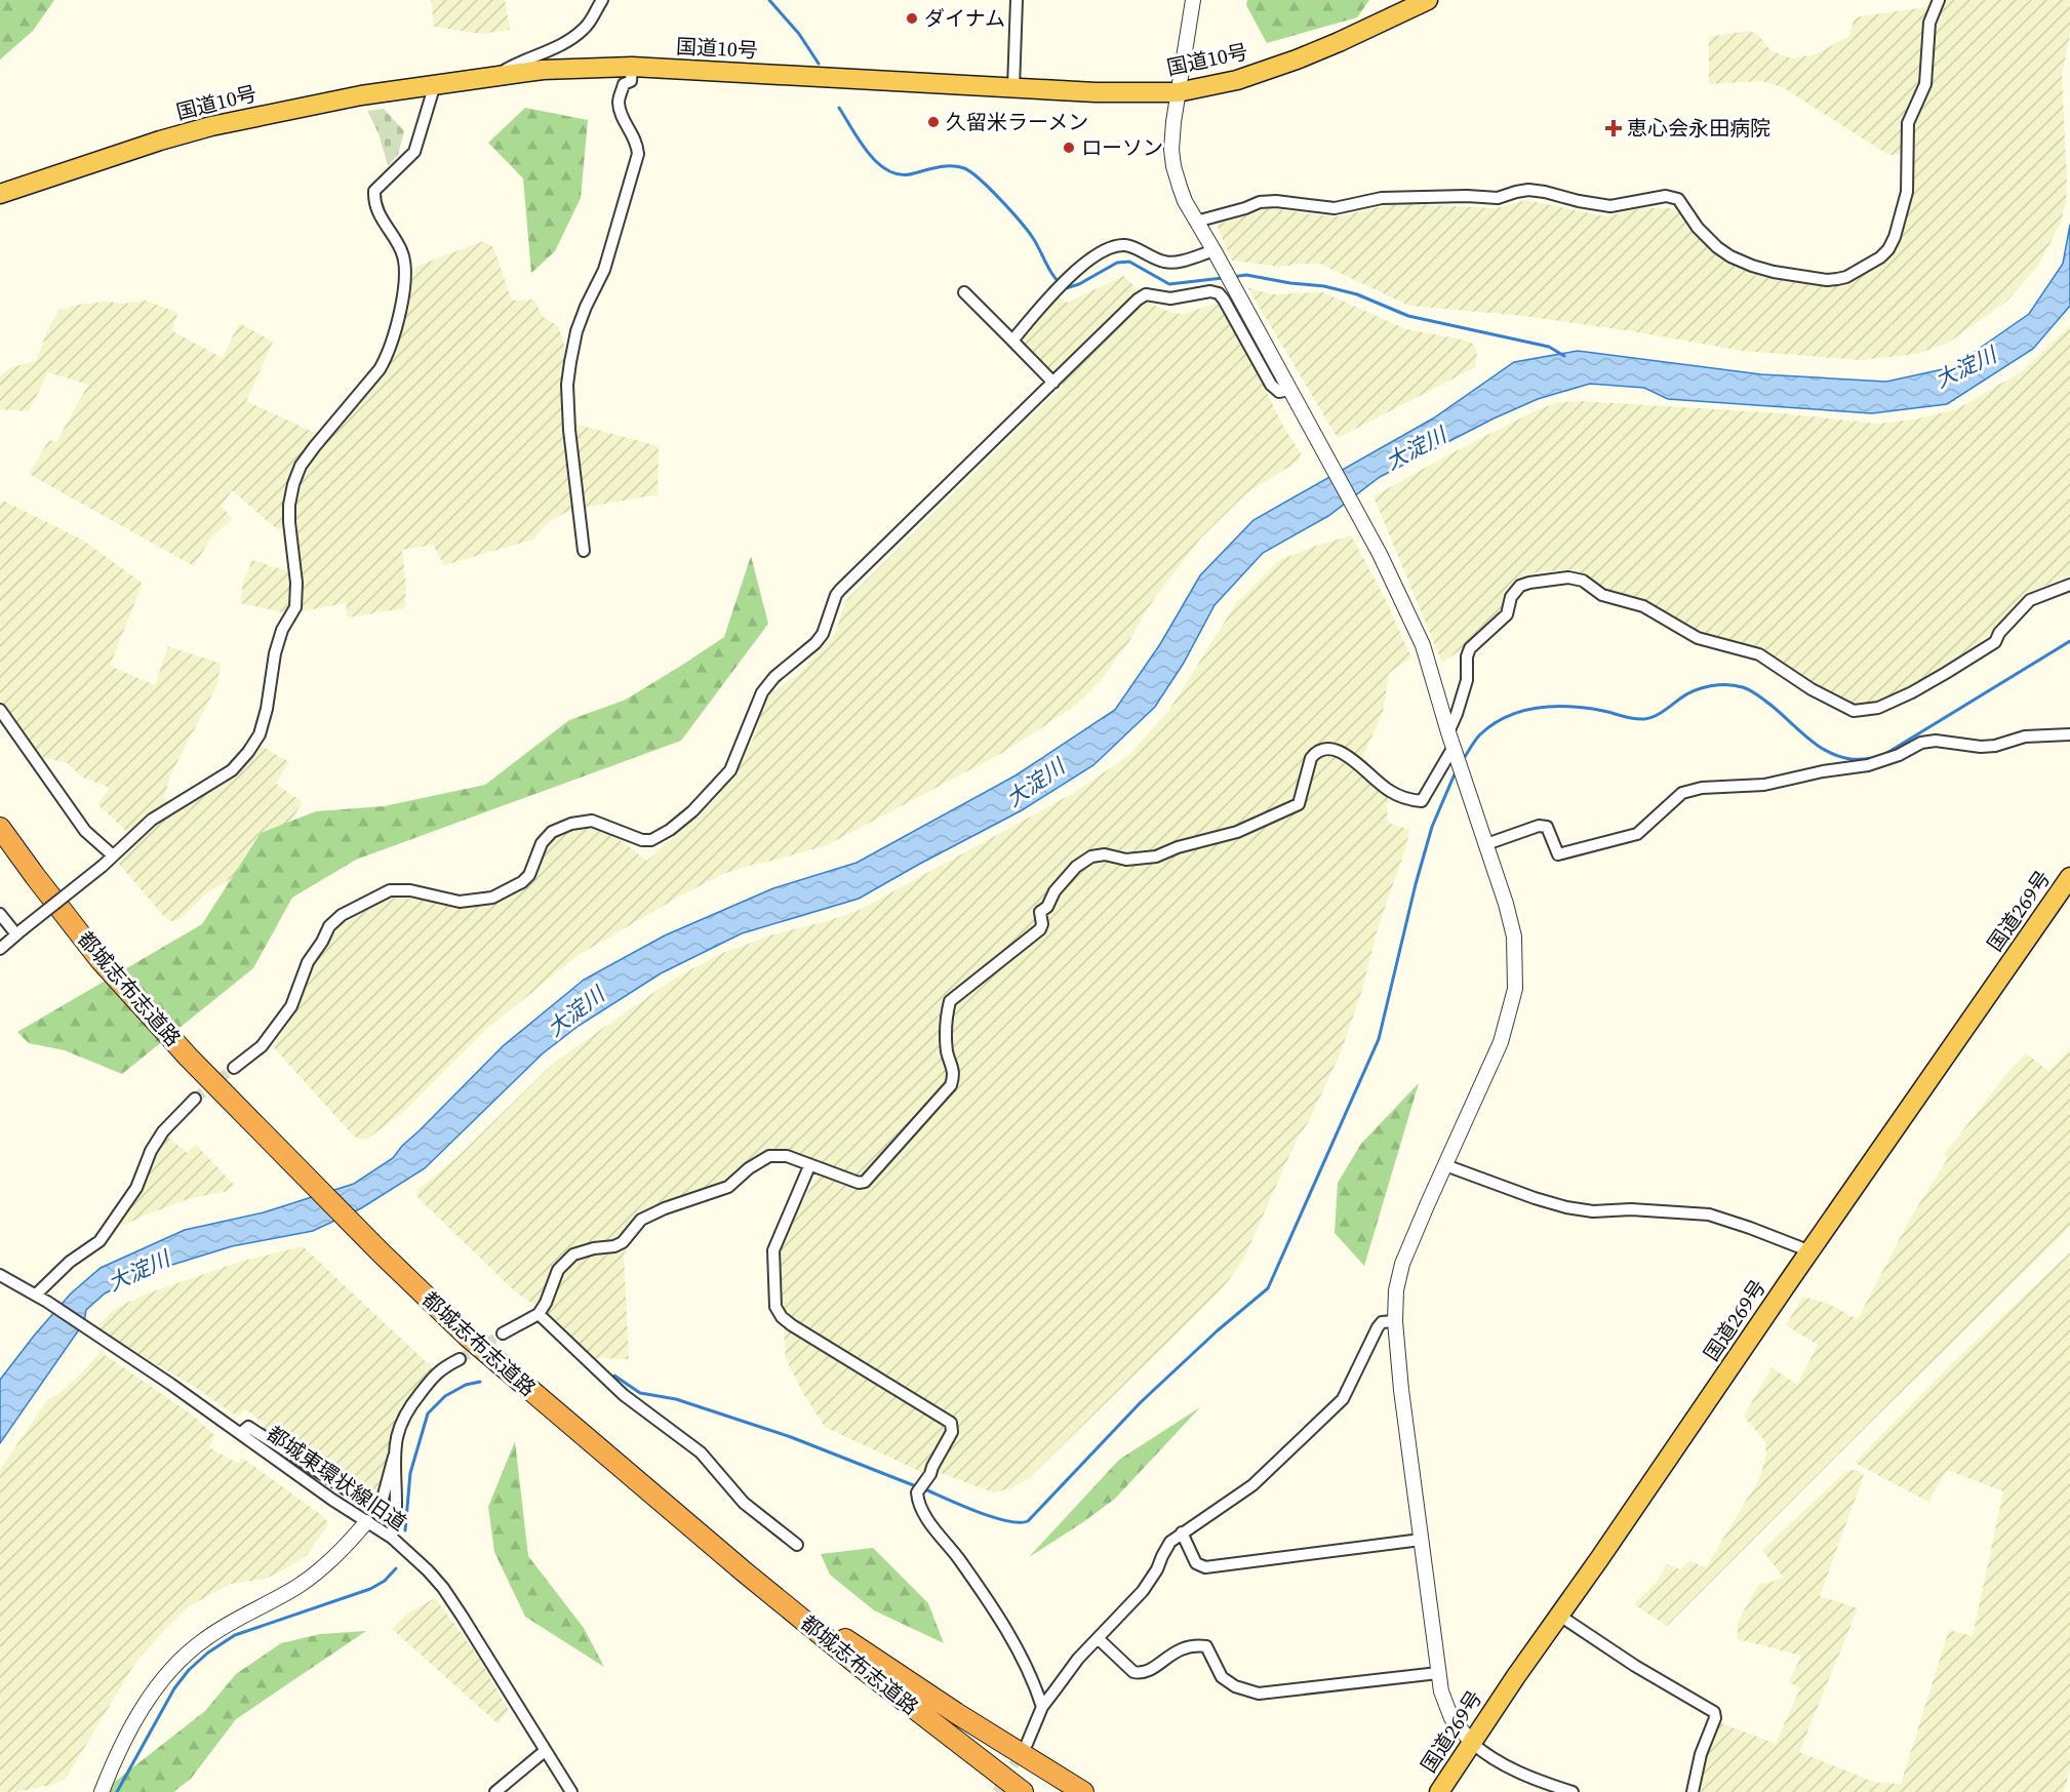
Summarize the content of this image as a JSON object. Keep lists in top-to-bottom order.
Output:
{
  "streets": {
    "highway": ["国道10号", "国道269号", "都城志布志道路"],
    "street": ["都城東環状線旧道"]
  },
  "water": ["大淀川"],
  "places": {
    "other": ["ダイナム", "久留米ラーメン", "ローソン"],
    "health": ["恵心会永田病院"]
  }
}
